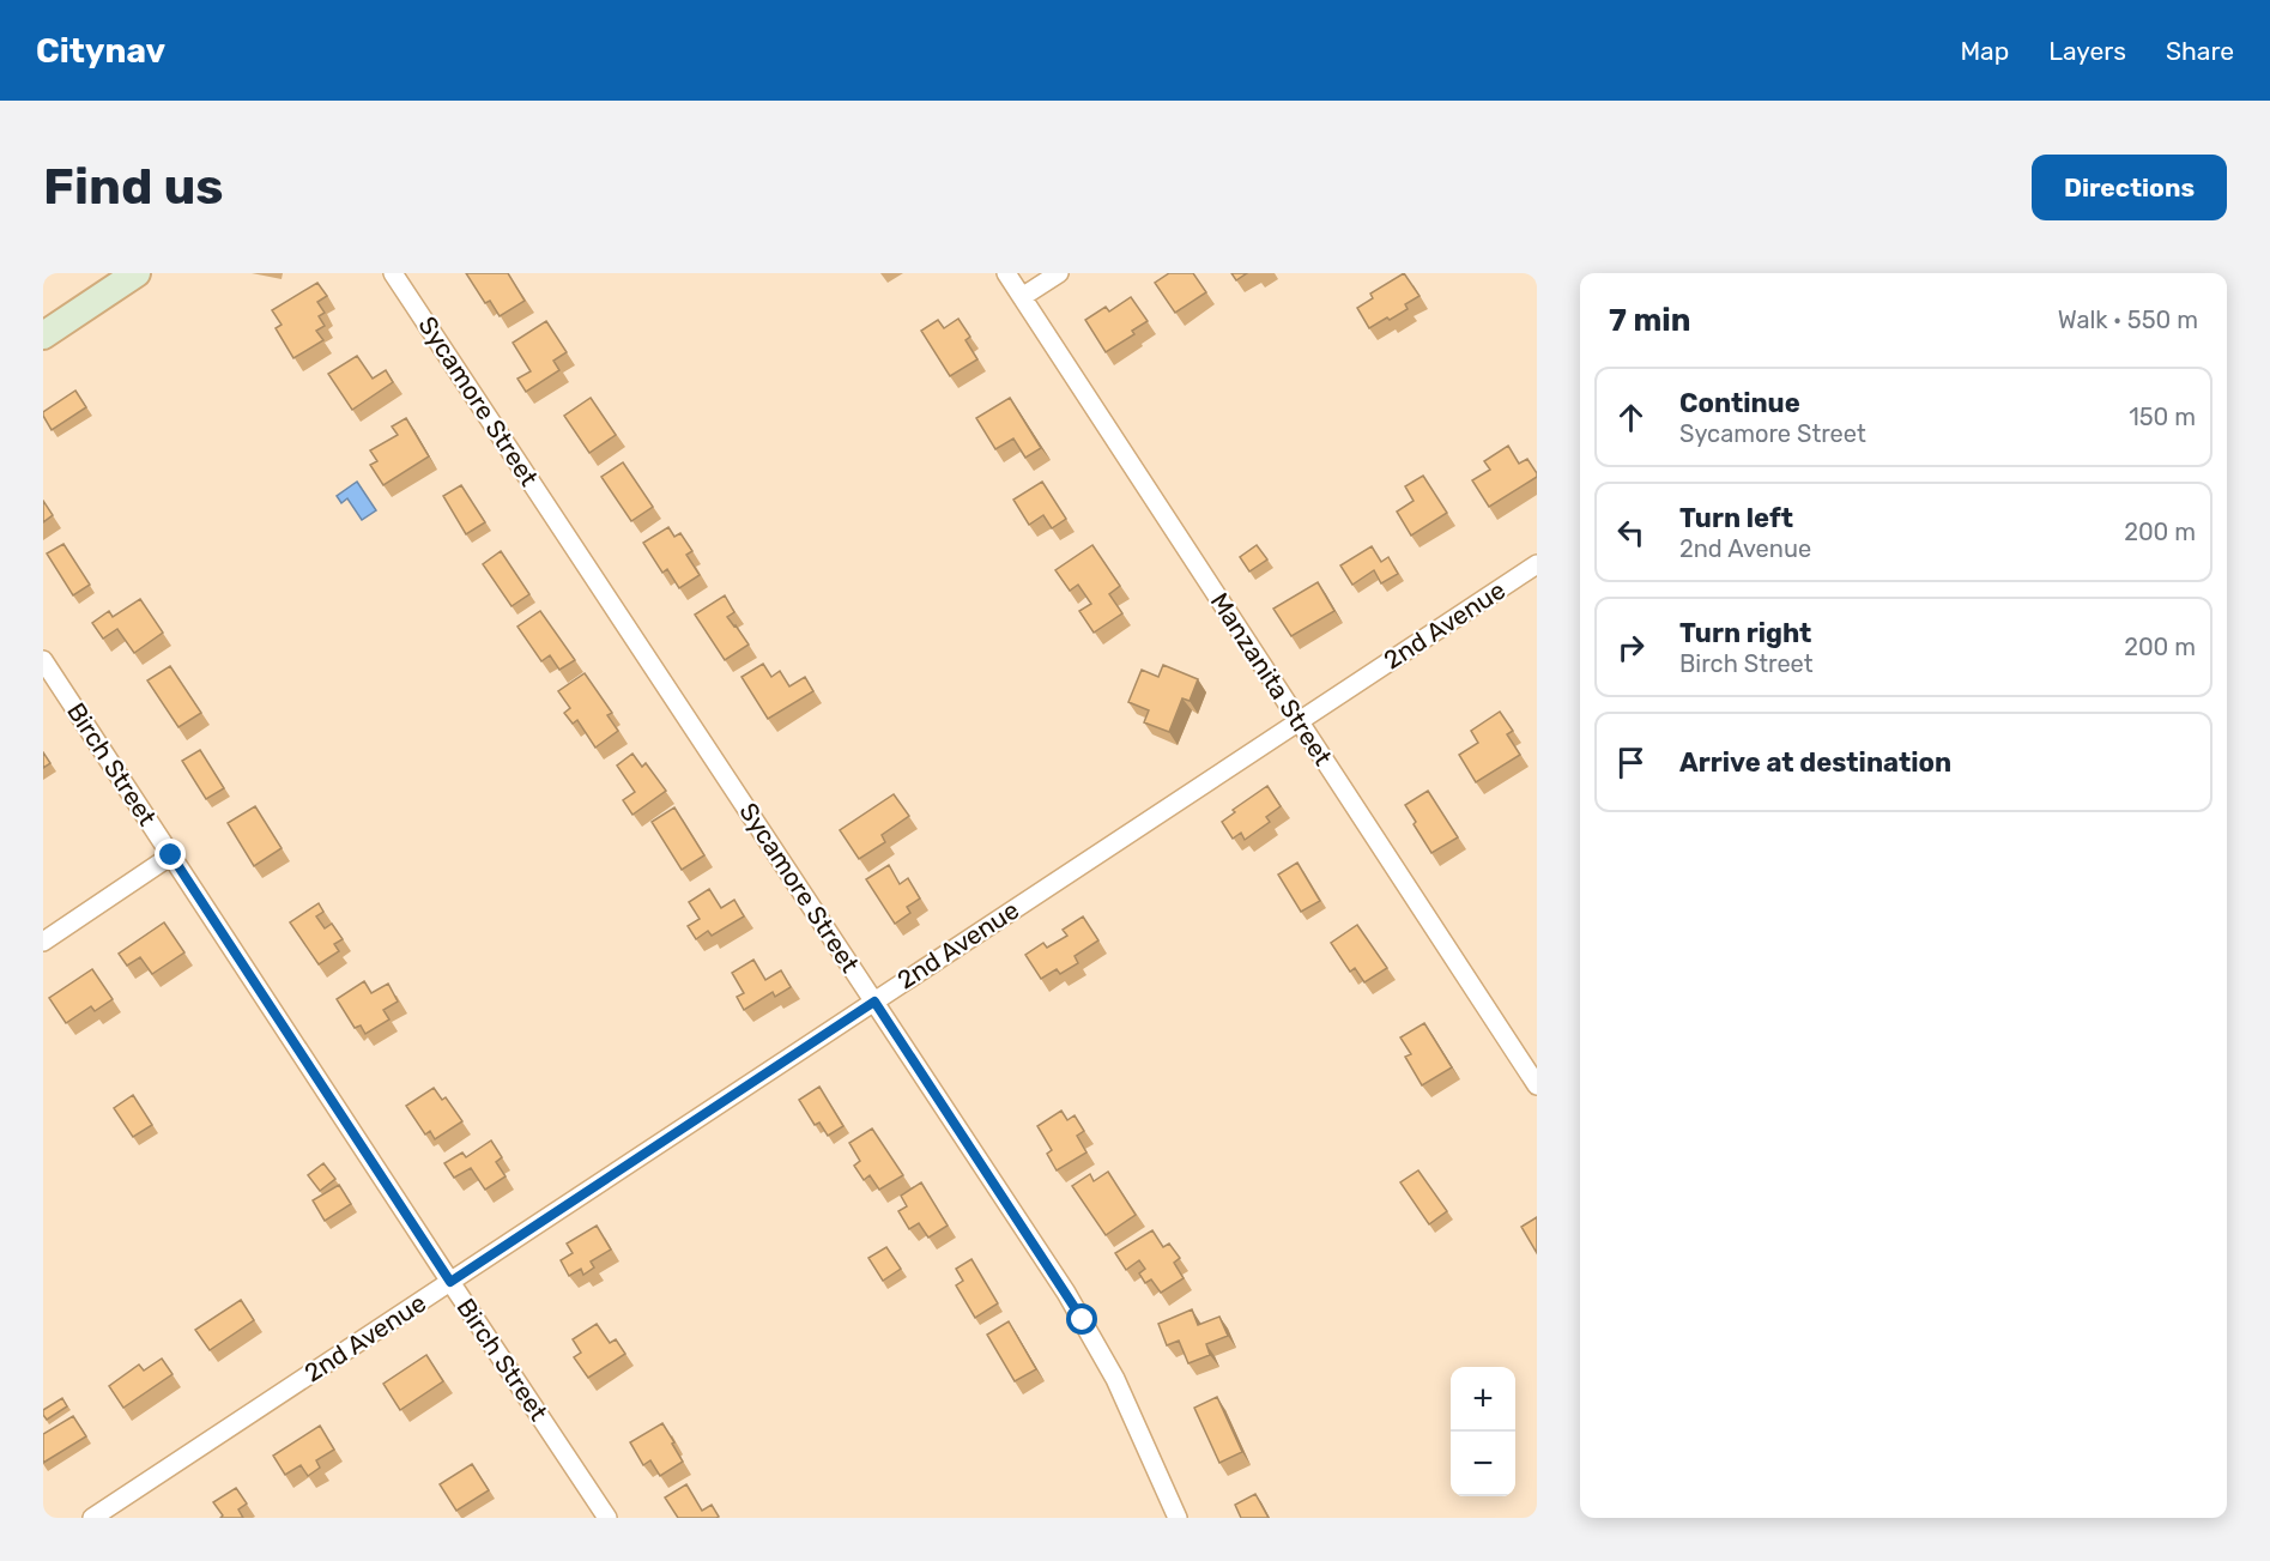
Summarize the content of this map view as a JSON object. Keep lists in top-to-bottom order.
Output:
{
  "streets": {
    "street": [
      "Sycamore Street",
      "2nd Avenue",
      "Manzanita Street",
      "Birch Street"
    ]
  },
  "crossings": [
    ["Sycamore Street", "2nd Avenue"],
    ["2nd Avenue", "Manzanita Street"],
    ["2nd Avenue", "Birch Street"]
  ],
  "page": {
    "header": "Citynav",
    "nav": ["Map", "Layers", "Share"],
    "buttons": "Directions",
    "title": "Find us",
    "heading": ["7 min", "Walk · 550 m"],
    "list": [
      ["Continue", "Sycamore Street", "150 m"],
      ["Turn left", "2nd Avenue", "200 m"],
      ["Turn right", "Birch Street", "200 m"],
      "Arrive at destination"
    ],
    "map_buttons": ["+", "−"]
  }
}
